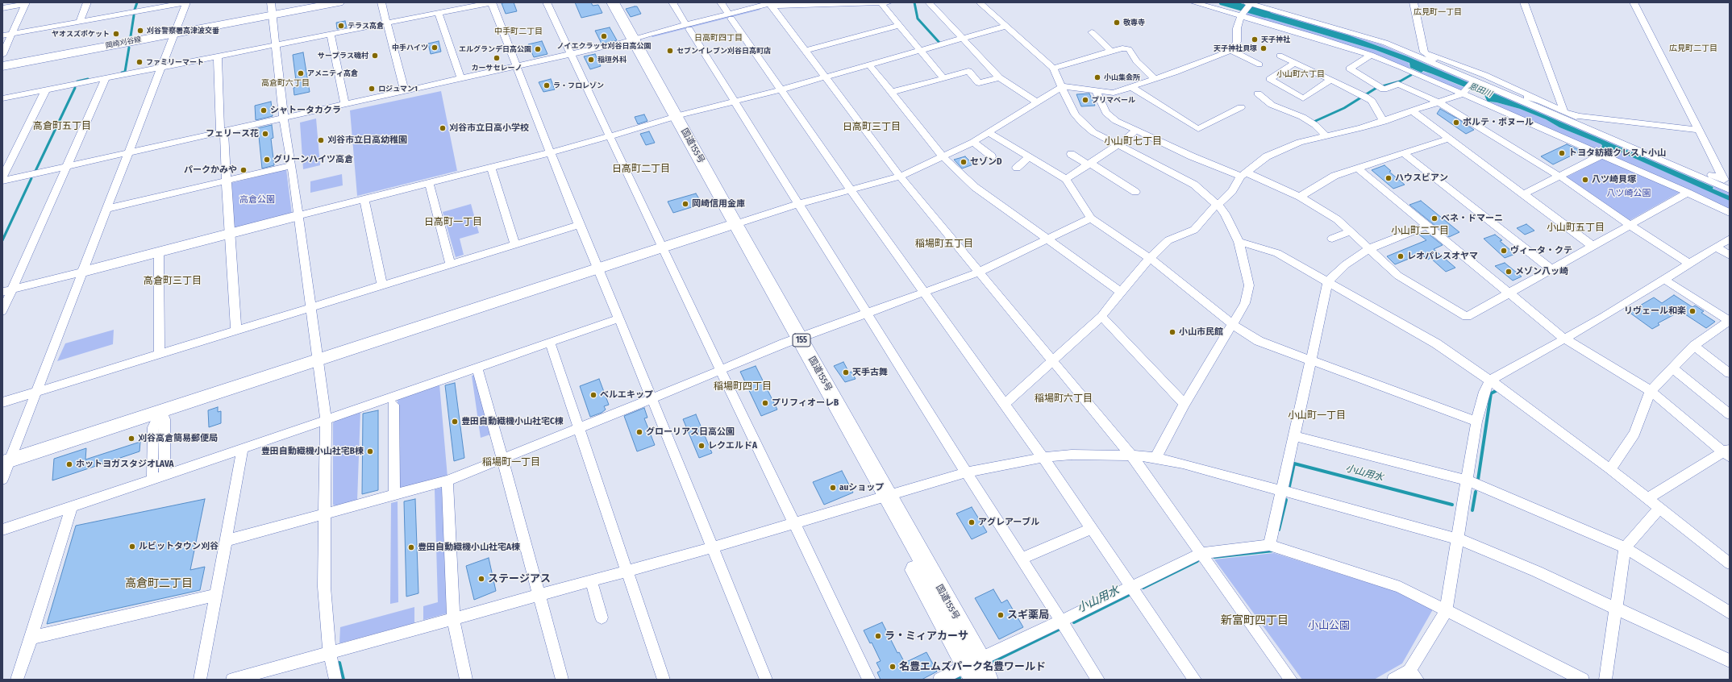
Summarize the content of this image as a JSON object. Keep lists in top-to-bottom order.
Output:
{
  "streets": {
    "highway": ["国道155号", "155"],
    "main road": ["岡崎刈谷線"]
  },
  "districts": [
    "広見町一丁目",
    "中手町二丁目",
    "日高町四丁目",
    "広見町二丁目",
    "小山町六丁目",
    "高倉町六丁目",
    "高倉町五丁目",
    "日高町三丁目",
    "小山町七丁目",
    "日高町二丁目",
    "日高町一丁目",
    "小山町五丁目",
    "小山町二丁目",
    "稲場町五丁目",
    "高倉町三丁目",
    "稲場町四丁目",
    "稲場町六丁目",
    "小山町一丁目",
    "稲場町一丁目",
    "高倉町二丁目",
    "新富町四丁目"
  ],
  "water": ["恩田川", "小山用水"],
  "parks": ["八ツ崎公園", "高倉公園", "小山公園"],
  "places": [
    "敬専寺",
    "テラス高倉",
    "刈谷警察署高津波交番",
    "ヤオスズポケット",
    "ノイエクラッセ刈谷日高公園",
    "天子神社",
    "中手ハイツ",
    "天子神社貝塚",
    "エルグランデ日高公園",
    "セブンイレブン刈谷日高町店",
    "サープラス磯村",
    "カーサセレーノ",
    "稲垣外科",
    "ファミリーマート",
    "アメニティ高倉",
    "小山集会所",
    "ラ・フロレゾン",
    "ロジュマン1",
    "プリマベール",
    "シャトータカクラ",
    "ポルテ・ボヌール",
    "刈谷市立日高小学校",
    "フェリース花",
    "刈谷市立日高幼稚園",
    "トヨタ紡織クレスト小山",
    "グリーンハイツ高倉",
    "セゾンD",
    "パークかみや",
    "ハウスビアン",
    "八ツ崎貝塚",
    "岡崎信用金庫",
    "ベネ・ドマーニ",
    "ヴィータ・クテ",
    "レオパレスオヤマ",
    "メゾン八ッ崎",
    "リヴェール和楽",
    "小山市民館",
    "天手古舞",
    "ベルエキップ",
    "プリフィオーレB",
    "豊田自動織機小山社宅C棟",
    "グローリアス日高公園",
    "刈谷高倉簡易郵便局",
    "レクエルドA",
    "豊田自動織機小山社宅B棟",
    "ホットヨガスタジオLAVA",
    "auショップ",
    "アグレアーブル",
    "ルビットタウン刈谷",
    "豊田自動織機小山社宅A棟",
    "ステージアス",
    "スギ薬局",
    "ラ・ミィアカーサ",
    "名豊エムズパーク名豊ワールド"
  ]
}
